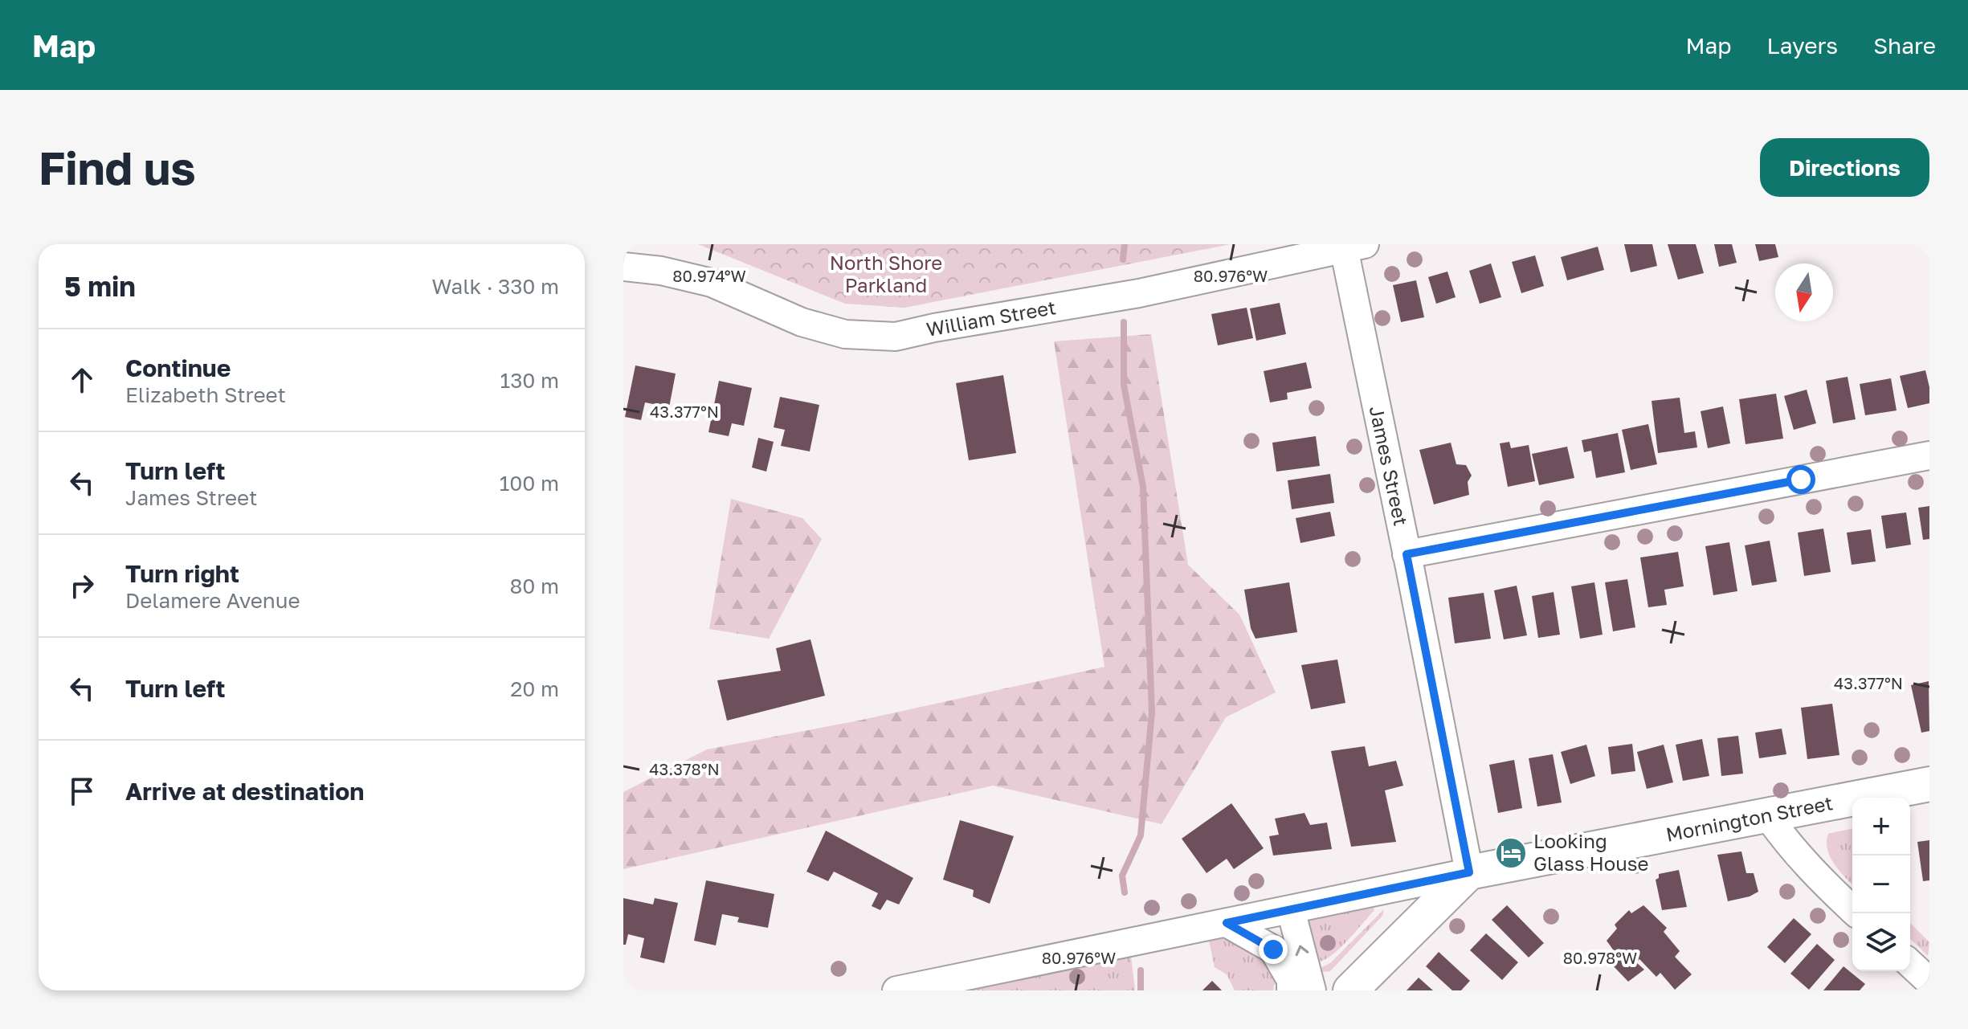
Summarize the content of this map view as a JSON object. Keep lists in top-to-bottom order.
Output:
{
  "streets": {
    "main road": ["Mornington Street"],
    "street": ["William Street", "James Street"]
  },
  "crossings": [
    ["William Street", "James Street"],
    ["James Street", "Mornington Street"]
  ],
  "parks": ["North Shore Parkland"],
  "places": {
    "hotel": ["Looking Glass House"]
  },
  "north": "bottom",
  "page": {
    "header": "Map",
    "nav": ["Map", "Layers", "Share"],
    "buttons": "Directions",
    "title": "Find us",
    "heading": ["5 min", "Walk · 330 m"],
    "list": [
      ["Continue", "Elizabeth Street", "130 m"],
      ["Turn left", "James Street", "100 m"],
      ["Turn right", "Delamere Avenue", "80 m"],
      ["Turn left", "20 m"],
      "Arrive at destination"
    ],
    "map_buttons": ["+", "−"]
  },
  "coordinates": [
    "80.974°W",
    "80.976°W",
    "43.377°N",
    "43.378°N",
    "80.978°W"
  ]
}
